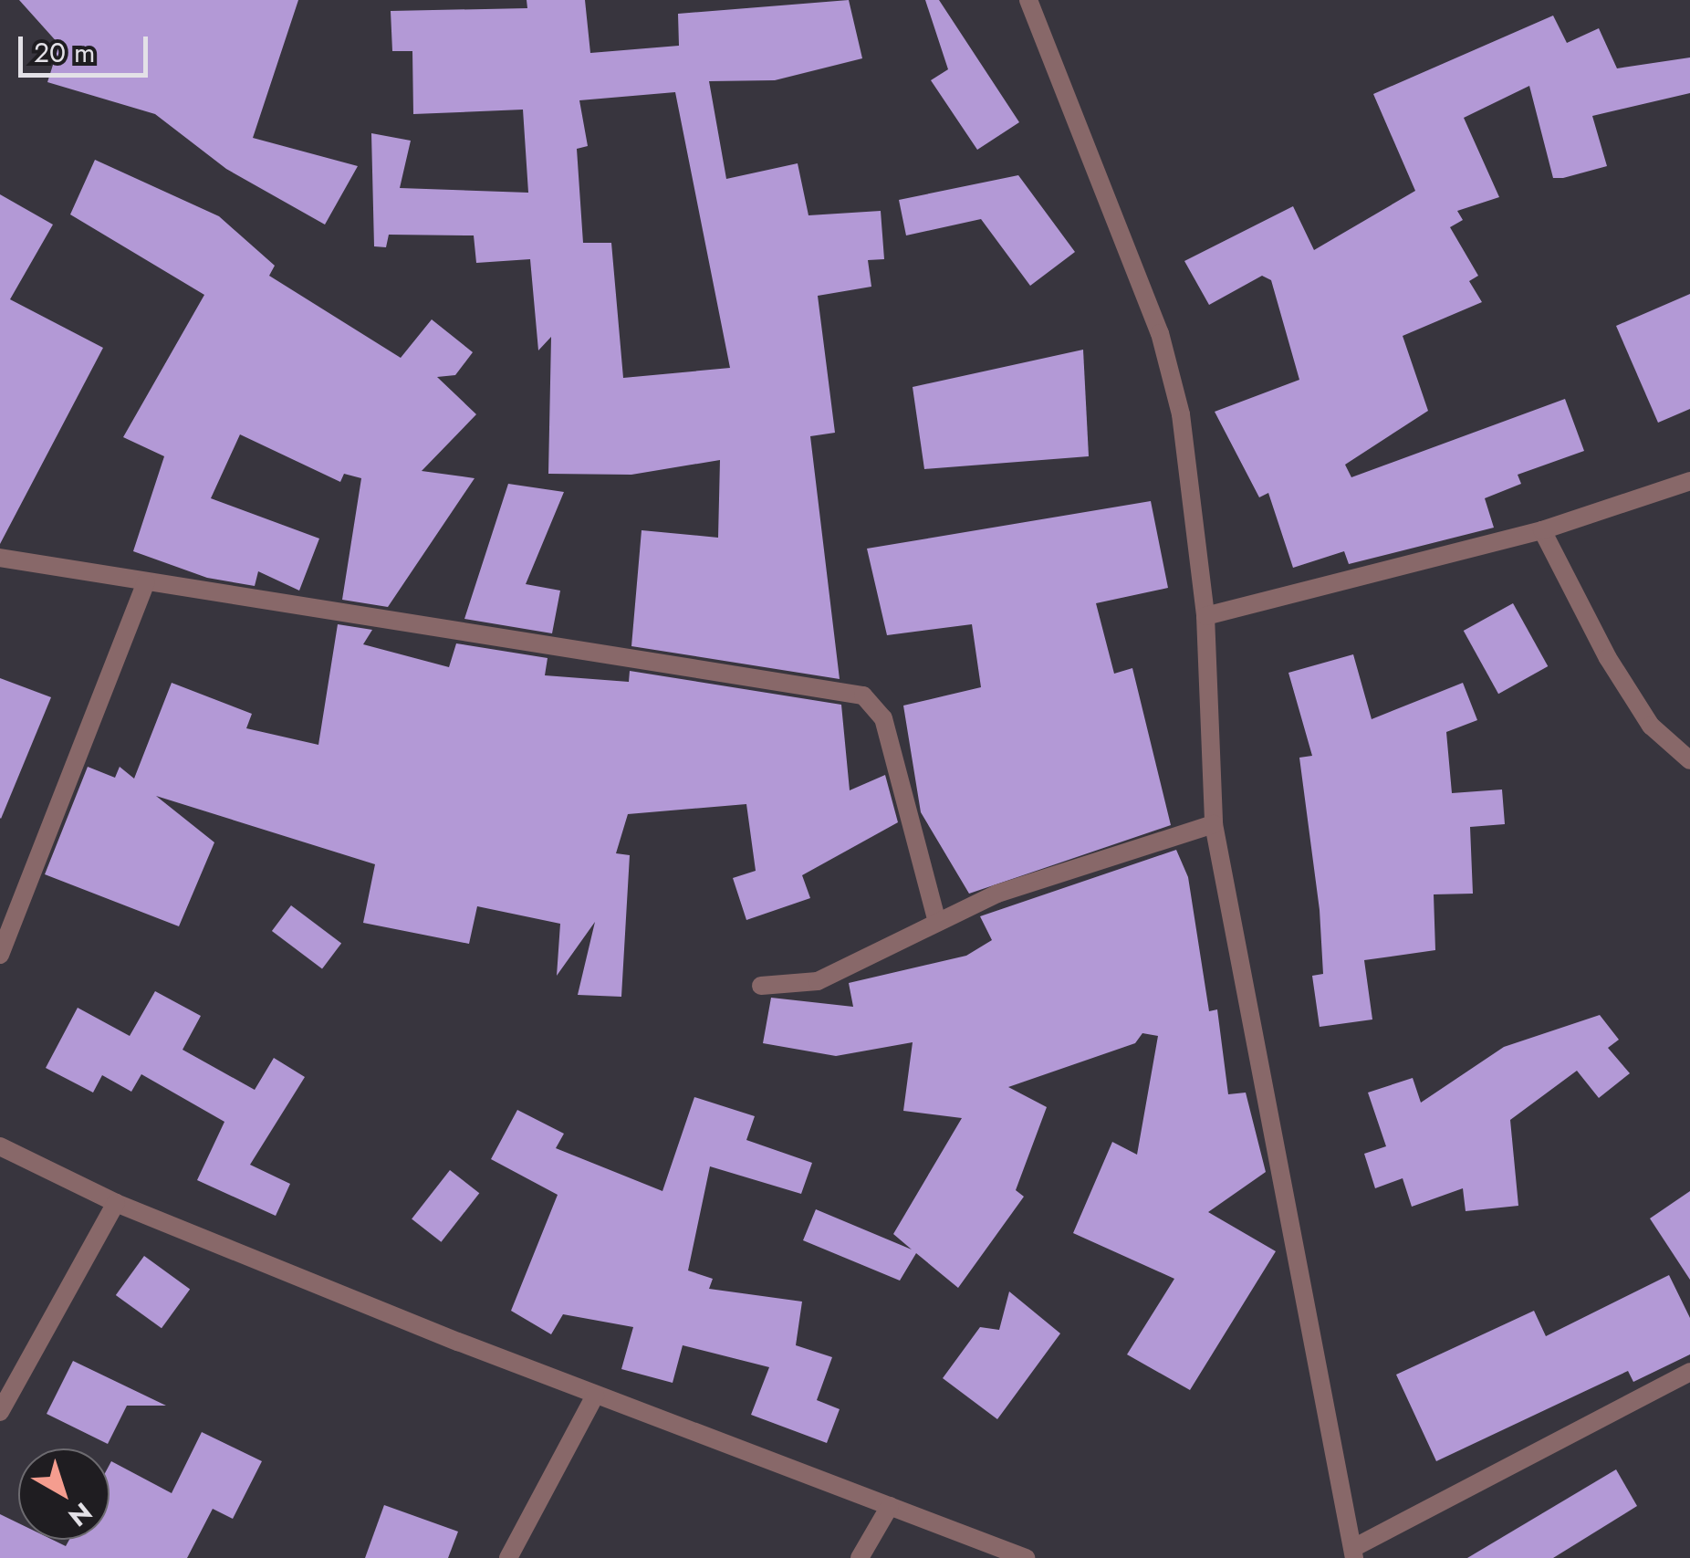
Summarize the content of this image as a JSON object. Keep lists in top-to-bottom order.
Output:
{
  "scale_bar": "20 m",
  "north": "bottom right"
}
